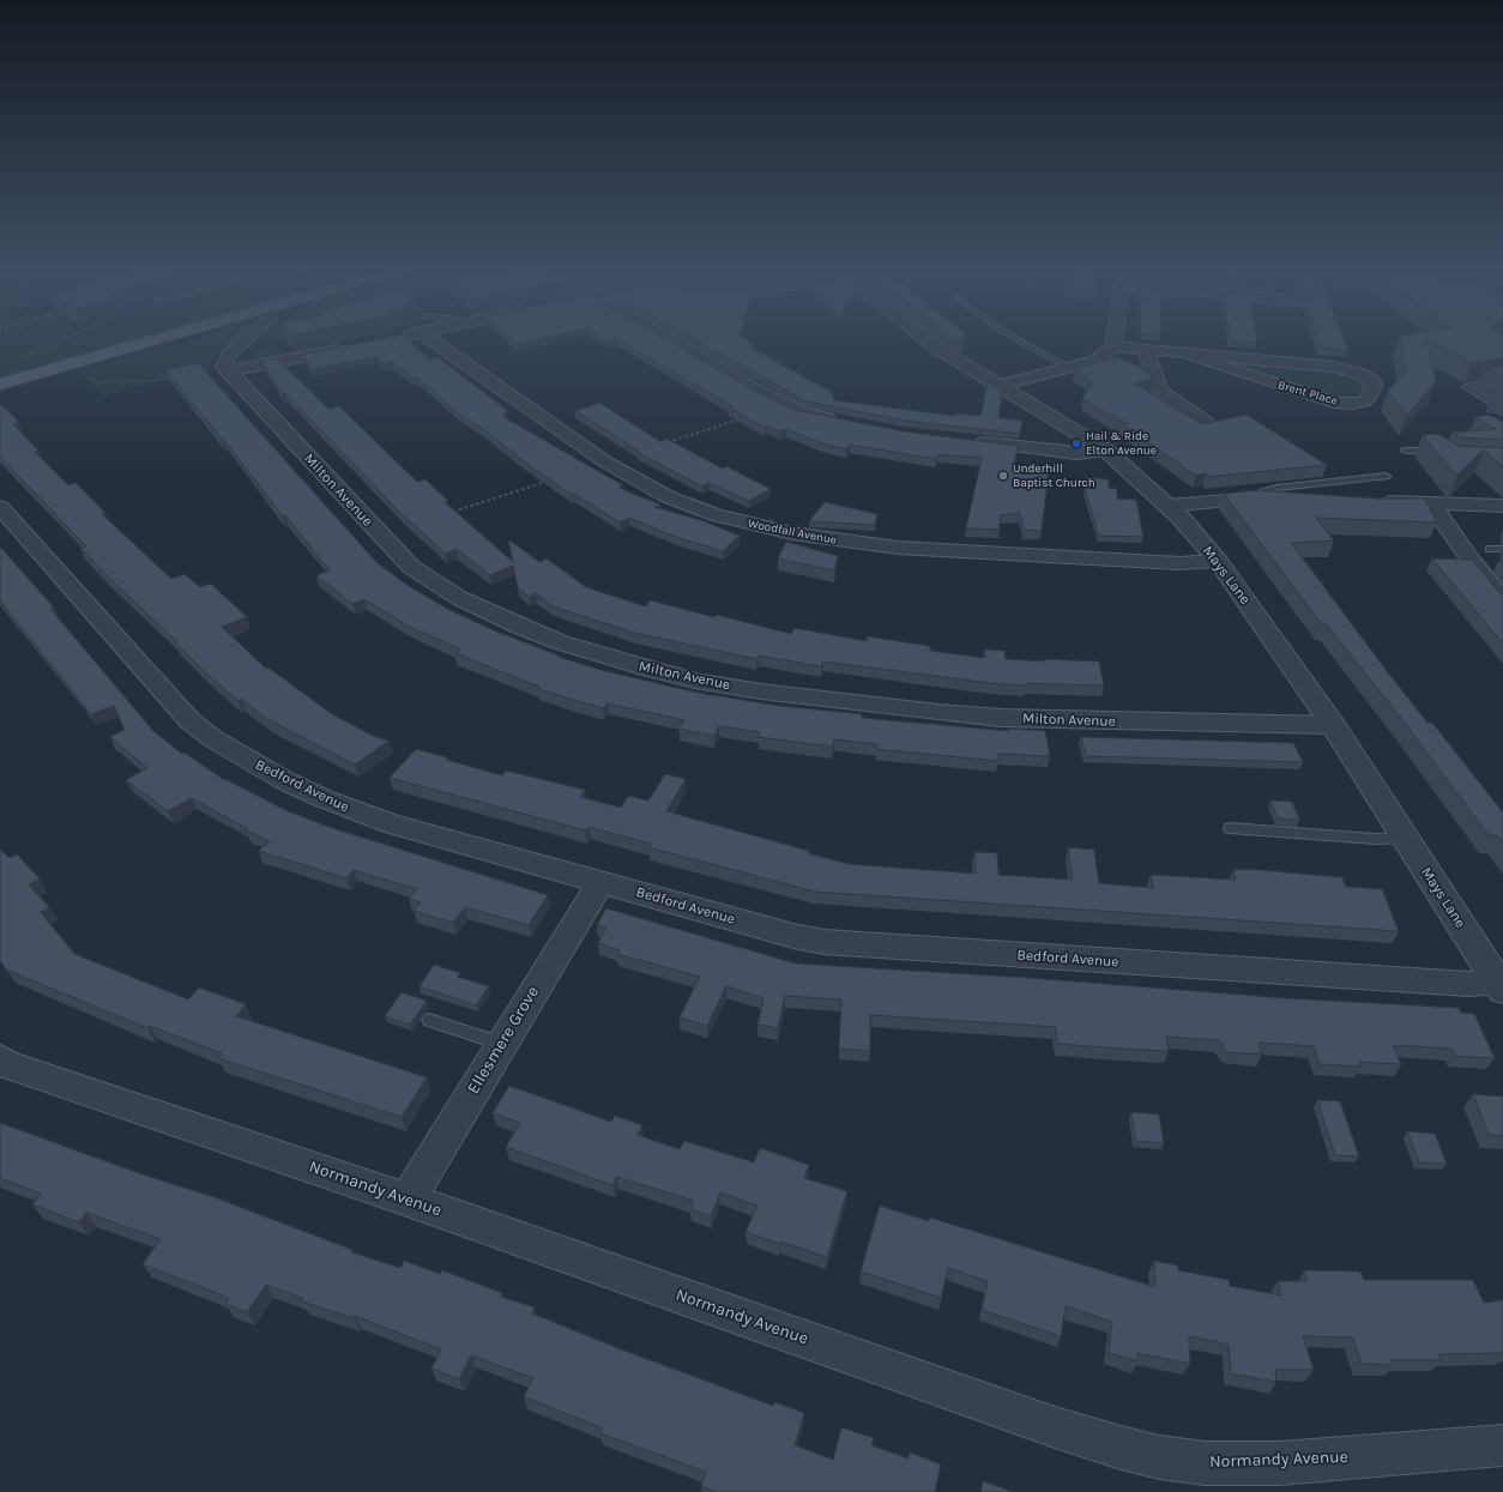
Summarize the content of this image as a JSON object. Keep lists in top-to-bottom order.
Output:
{
  "streets": {
    "street": [
      "Brent Place",
      "Milton Avenue",
      "Woodfall Avenue",
      "Mays Lane",
      "Bedford Avenue",
      "Ellesmere Grove",
      "Normandy Avenue"
    ]
  },
  "crossings": [
    ["Milton Avenue", "Mays Lane"],
    ["Woodfall Avenue", "Mays Lane"],
    ["Mays Lane", "Bedford Avenue"],
    ["Bedford Avenue", "Ellesmere Grove"],
    ["Ellesmere Grove", "Normandy Avenue"]
  ],
  "places": ["Hail & Ride Elton Avenue", "Underhill Baptist Church"]
}
